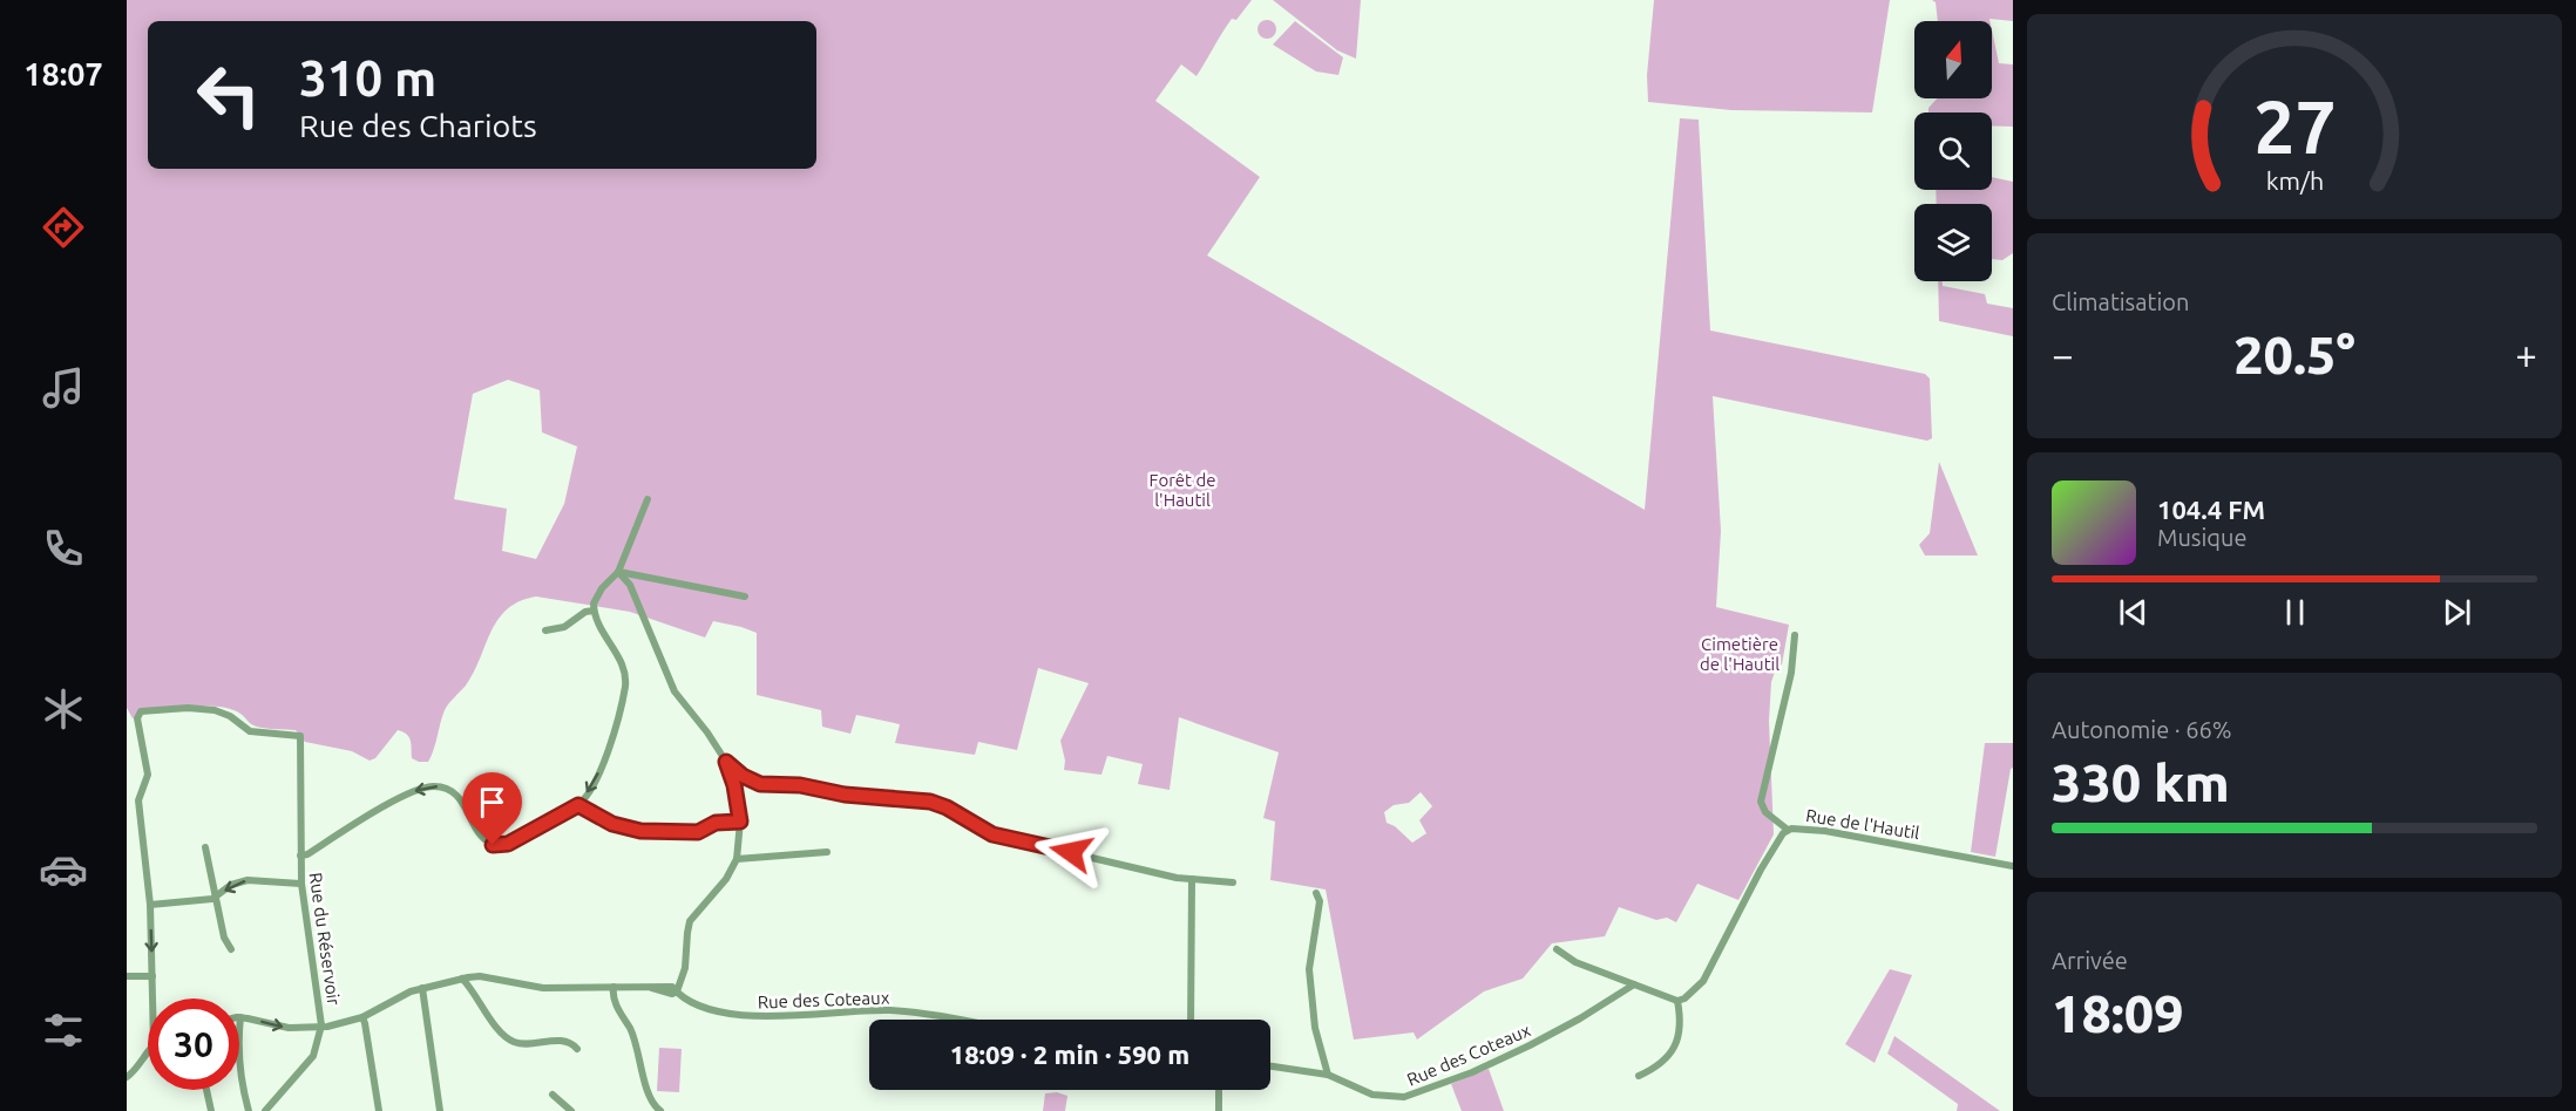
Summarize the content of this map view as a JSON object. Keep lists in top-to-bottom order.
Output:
{
  "streets": {
    "street": ["Rue de l'Hautil", "Rue du Réservoir", "Rue des Coteaux"]
  },
  "parks": ["Forêt de l'Hautil", "Cimetière de l'Hautil"],
  "north": "top",
  "page": {
    "tabs": "18:07",
    "turn": ["310 m", "Rue des Chariots"],
    "tile": [
      "Climatisation",
      ["Autonomie · 66%", "330 km"],
      ["Arrivée", "18:09"]
    ],
    "heat": ["−", "20.5°", "+"],
    "song": ["104.4 FM", "Musique"],
    "limit": "30",
    "trip": "18:09 · 2 min · 590 m",
    "gauge": ["27", "km/h"]
  }
}
